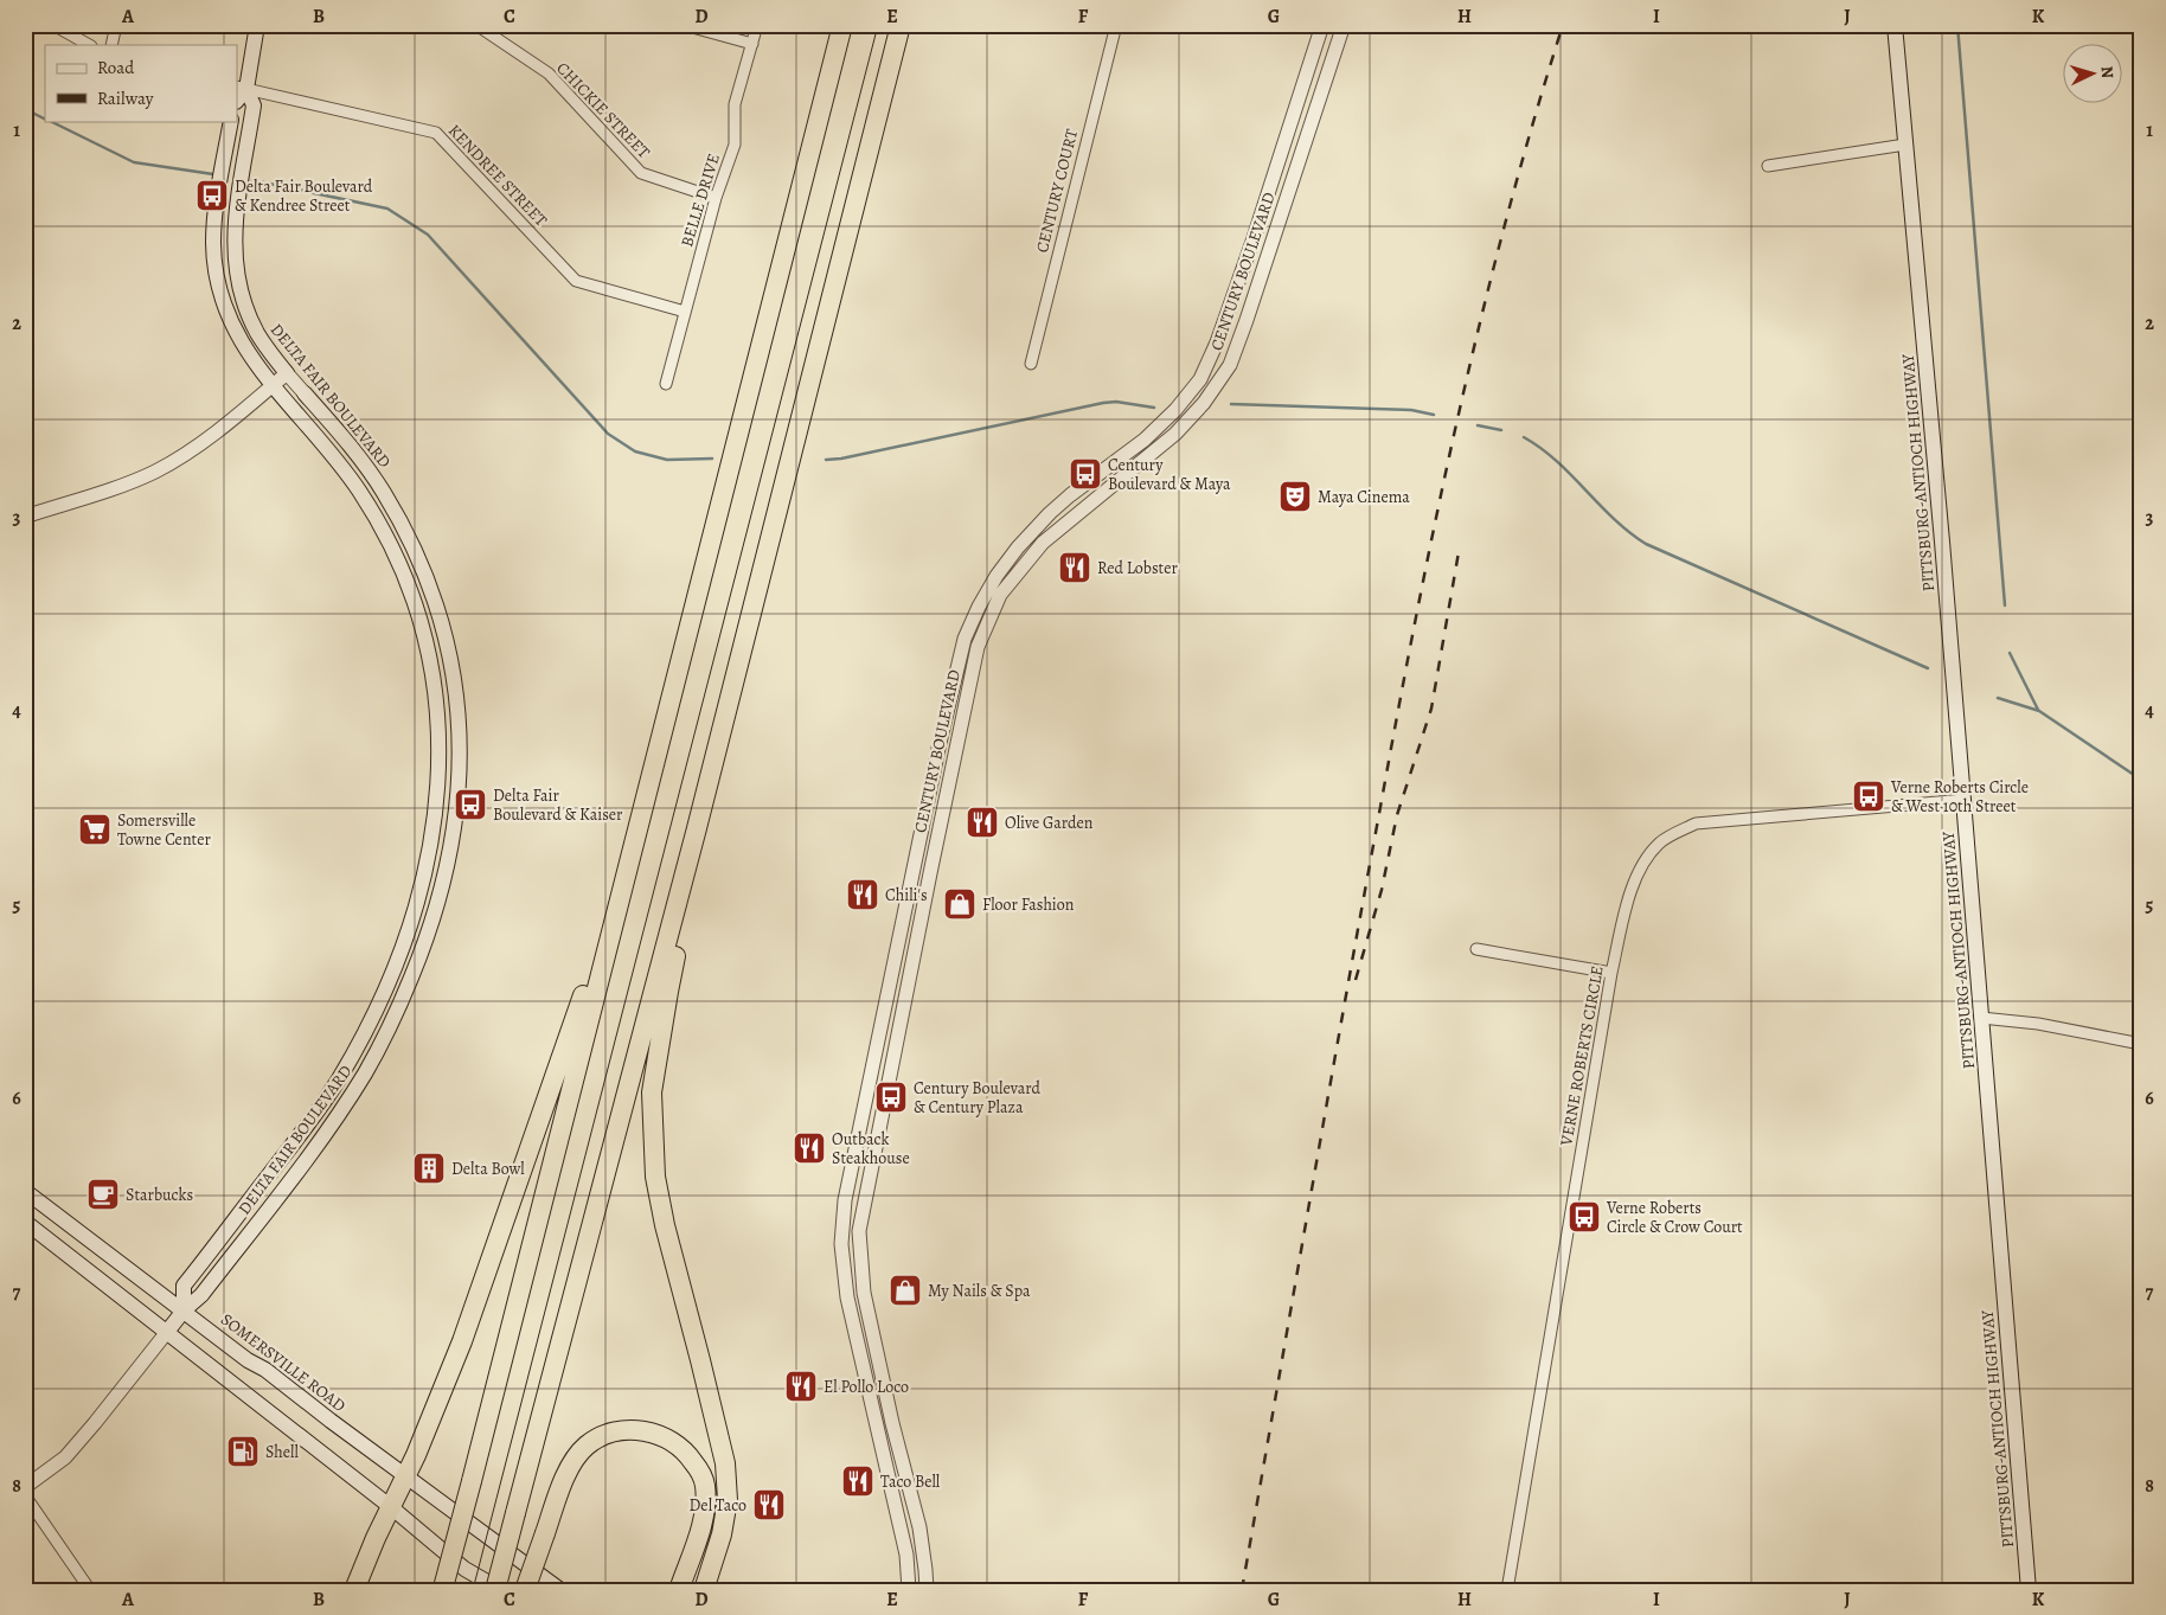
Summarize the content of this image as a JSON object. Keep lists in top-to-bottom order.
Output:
{
  "streets": {
    "main road": ["DELTA FAIR BOULEVARD", "PITTSBURG-ANTIOCH HIGHWAY", "SOMERSVILLE ROAD"],
    "street": [
      "CHICKIE STREET",
      "KENDREE STREET",
      "CENTURY COURT",
      "BELLE DRIVE",
      "CENTURY BOULEVARD",
      "VERNE ROBERTS CIRCLE"
    ]
  },
  "crossings": [
    ["CHICKIE STREET", "BELLE DRIVE"],
    ["KENDREE STREET", "BELLE DRIVE"],
    ["KENDREE STREET", "DELTA FAIR BOULEVARD"],
    ["DELTA FAIR BOULEVARD", "SOMERSVILLE ROAD"],
    ["PITTSBURG-ANTIOCH HIGHWAY", "VERNE ROBERTS CIRCLE"]
  ],
  "places": {
    "bus stop": [
      "Delta Fair Boulevard & Kendree Street",
      "Century Boulevard & Maya",
      "Verne Roberts Circle & West 10th Street",
      "Delta Fair Boulevard & Kaiser",
      "Century Boulevard & Century Plaza",
      "Verne Roberts Circle & Crow Court"
    ],
    "theatre": ["Maya Cinema"],
    "restaurant": [
      "Red Lobster",
      "Olive Garden",
      "Chili's",
      "Outback Steakhouse",
      "El Pollo Loco",
      "Taco Bell",
      "Del Taco"
    ],
    "supermarket": ["Somersville Towne Center"],
    "shop": ["Floor Fashion", "My Nails & Spa"],
    "building": ["Delta Bowl"],
    "cafe": ["Starbucks"],
    "fuel station": ["Shell"]
  },
  "legend": ["Road", "Railway"],
  "north": "right",
  "grid": {
    "columns": [
      "A",
      "B",
      "C",
      "D",
      "E",
      "F",
      "G",
      "H",
      "I",
      "J",
      "K"
    ],
    "rows": [
      "1",
      "2",
      "3",
      "4",
      "5",
      "6",
      "7",
      "8"
    ]
  }
}
